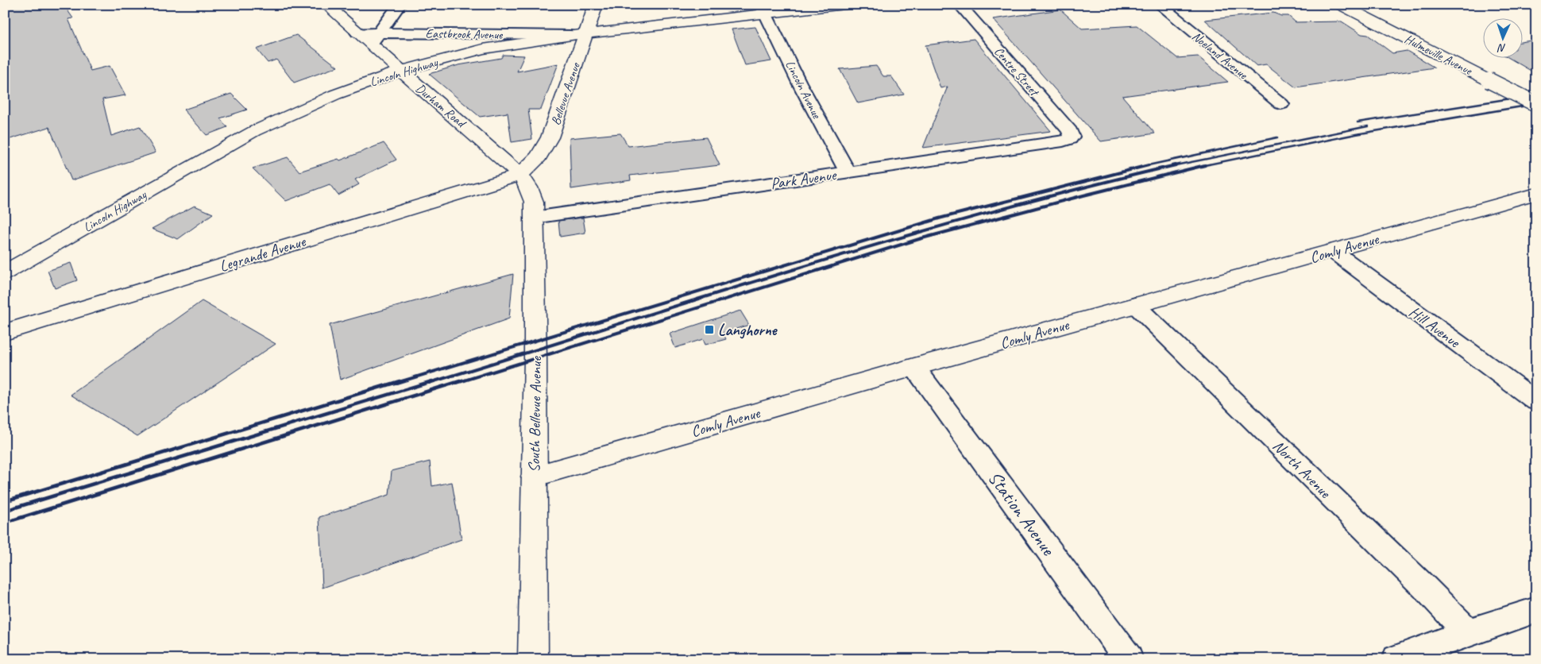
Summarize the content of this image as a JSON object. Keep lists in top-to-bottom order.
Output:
{
  "streets": {
    "main road": [
      "Hulmeville Avenue",
      "Lincoln Highway",
      "Bellevue Avenue",
      "Durham Road",
      "Comly Avenue",
      "Legrande Avenue",
      "South Bellevue Avenue"
    ],
    "street": [
      "Eastbrook Avenue",
      "Noeland Avenue",
      "Centre Street",
      "Lincoln Avenue",
      "Park Avenue",
      "Hill Avenue",
      "North Avenue",
      "Station Avenue"
    ]
  },
  "crossings": [
    ["Eastbrook Avenue", "Lincoln Highway"],
    ["Eastbrook Avenue", "Bellevue Avenue"],
    ["Eastbrook Avenue", "Durham Road"],
    ["Centre Street", "Park Avenue"],
    ["Lincoln Highway", "Lincoln Avenue"],
    ["Lincoln Highway", "Bellevue Avenue"],
    ["Lincoln Highway", "Durham Road"],
    ["Lincoln Avenue", "Park Avenue"],
    ["Bellevue Avenue", "Durham Road"],
    ["Bellevue Avenue", "Legrande Avenue"],
    ["Bellevue Avenue", "South Bellevue Avenue"],
    ["Durham Road", "Legrande Avenue"],
    ["Durham Road", "South Bellevue Avenue"],
    ["Park Avenue", "South Bellevue Avenue"],
    ["Comly Avenue", "Hill Avenue"],
    ["Comly Avenue", "South Bellevue Avenue"],
    ["Comly Avenue", "North Avenue"],
    ["Comly Avenue", "Station Avenue"],
    ["Legrande Avenue", "South Bellevue Avenue"]
  ],
  "places": {
    "transit": ["Langhorne"]
  },
  "north": "bottom"
}
